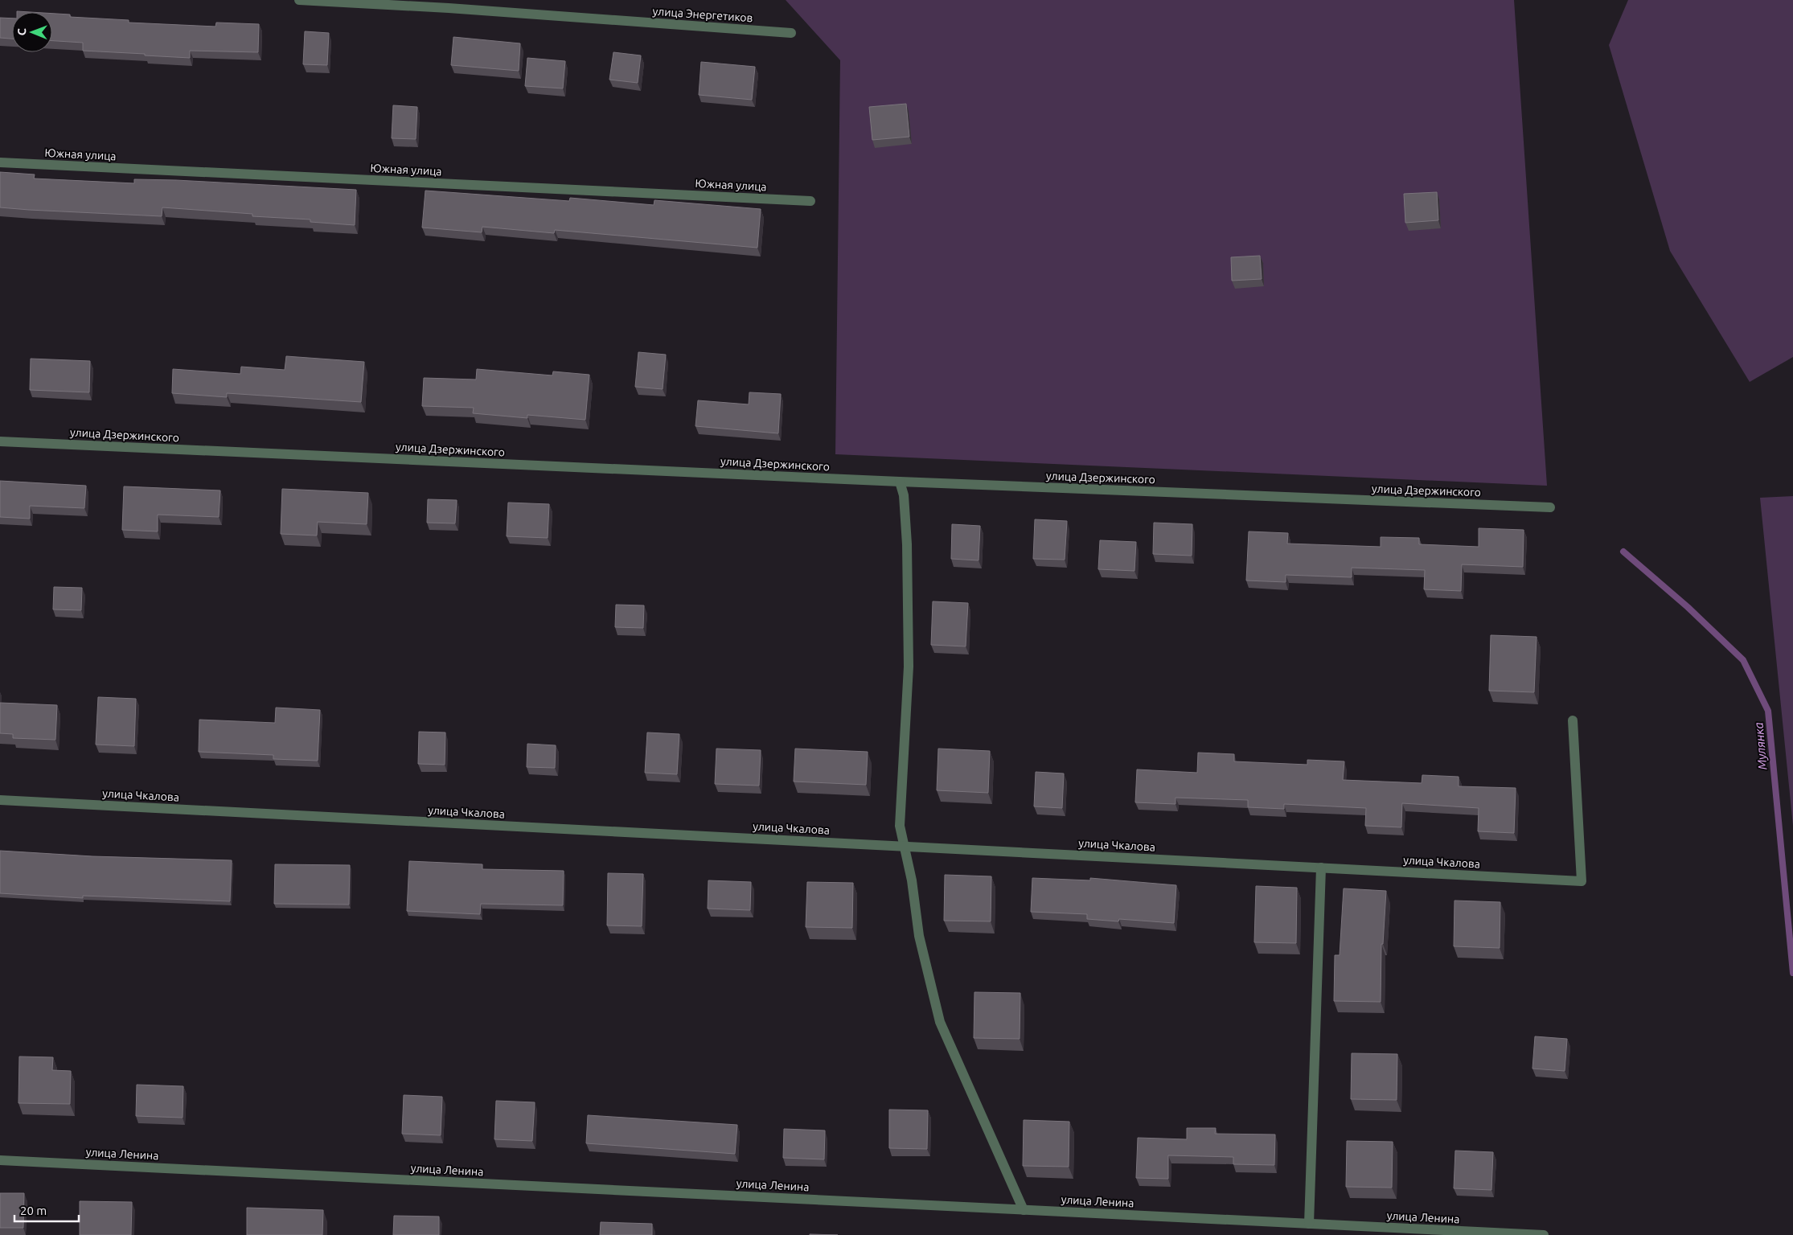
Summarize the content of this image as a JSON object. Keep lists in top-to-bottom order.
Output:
{
  "streets": {
    "street": [
      "улица Энергетиков",
      "Южная улица",
      "улица Дзержинского",
      "улица Чкалова",
      "улица Ленина"
    ]
  },
  "water": ["Мулянка"],
  "scale_bar": "20 m",
  "north": "left"
}
